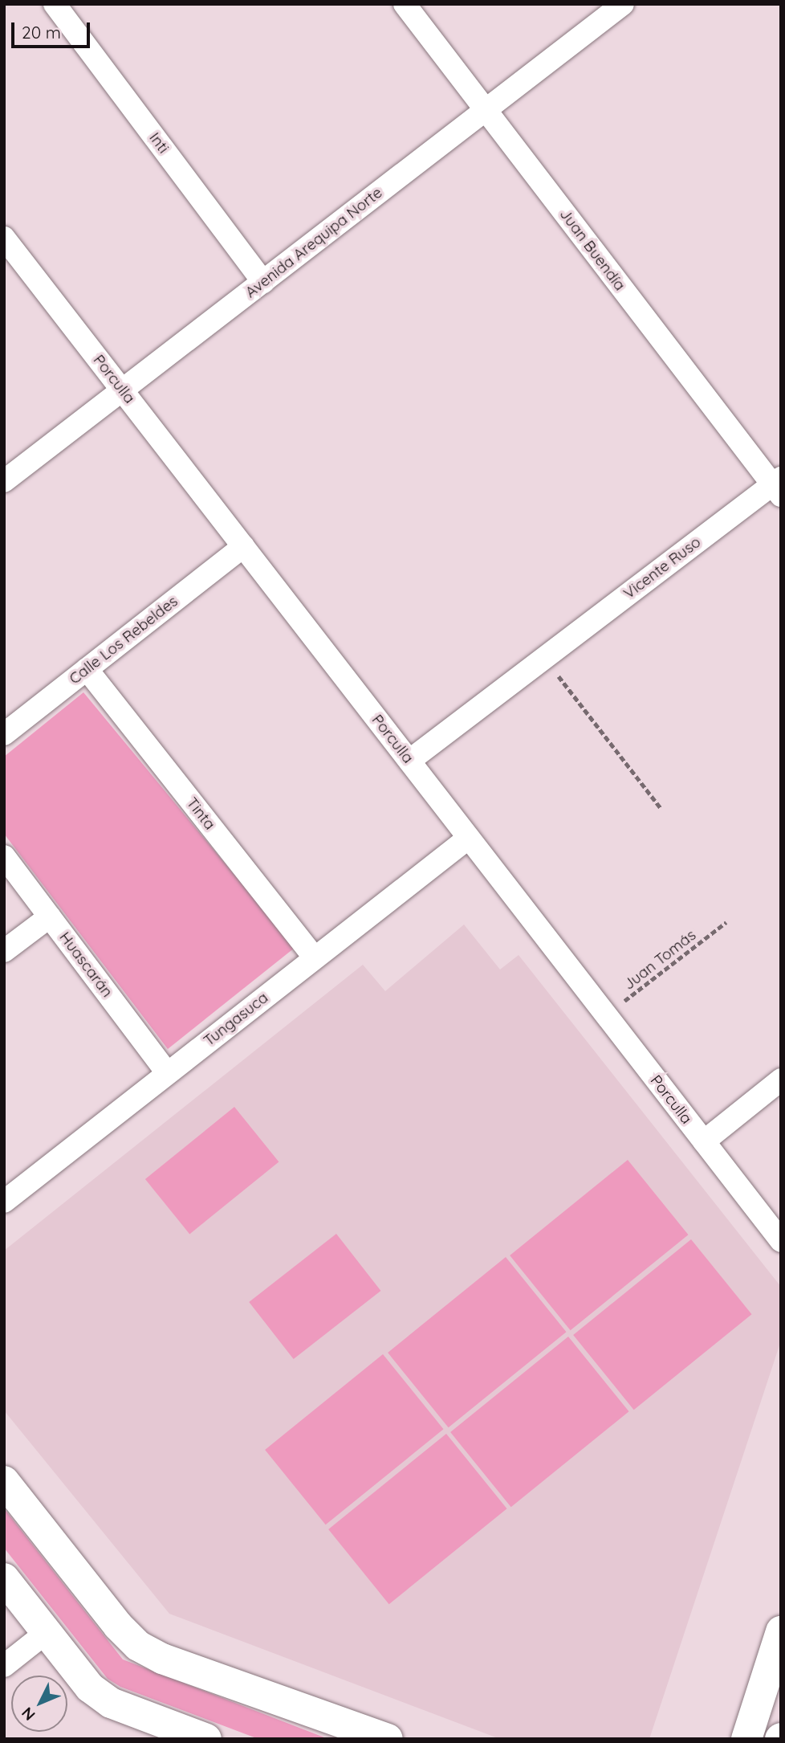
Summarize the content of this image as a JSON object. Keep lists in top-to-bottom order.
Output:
{
  "streets": {
    "street": [
      "Inti",
      "Avenida Arequipa Norte",
      "Juan Buendía",
      "Porculla",
      "Vicente Ruso",
      "Calle Los Rebeldes",
      "Tinta",
      "Huascarán",
      "Tungasuca"
    ],
    "path": ["Juan Tomás"]
  },
  "crossings": [
    ["Inti", "Avenida Arequipa Norte"],
    ["Avenida Arequipa Norte", "Juan Buendía"],
    ["Avenida Arequipa Norte", "Porculla"],
    ["Juan Buendía", "Vicente Ruso"],
    ["Porculla", "Vicente Ruso"],
    ["Porculla", "Calle Los Rebeldes"],
    ["Porculla", "Juan Tomás"],
    ["Porculla", "Tungasuca"],
    ["Calle Los Rebeldes", "Tinta"],
    ["Tinta", "Tungasuca"],
    ["Huascarán", "Tungasuca"]
  ],
  "scale_bar": "20 m",
  "north": "bottom left"
}
